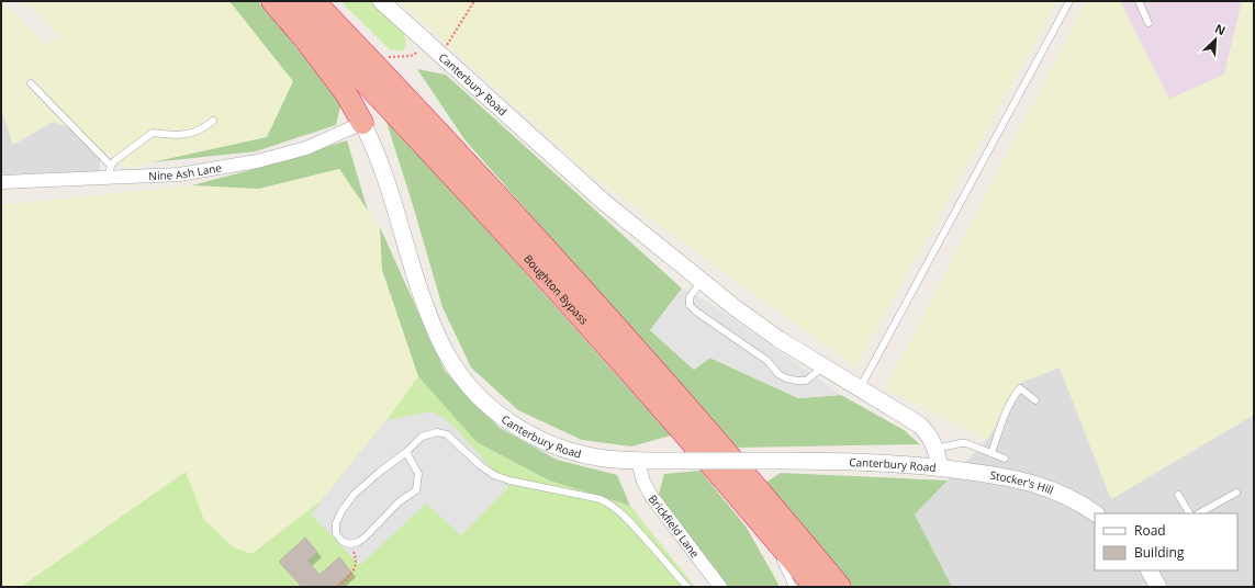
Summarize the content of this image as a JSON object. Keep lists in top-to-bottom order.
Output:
{
  "streets": {
    "highway": ["Boughton Bypass"],
    "street": [
      "Canterbury Road",
      "Nine Ash Lane",
      "Stocker's Hill",
      "Brickfield Lane"
    ]
  },
  "crossings": [
    ["Canterbury Road", "Nine Ash Lane"],
    ["Canterbury Road", "Stocker's Hill"],
    ["Canterbury Road", "Brickfield Lane"]
  ],
  "legend": ["Road", "Building"],
  "north": "top right"
}
